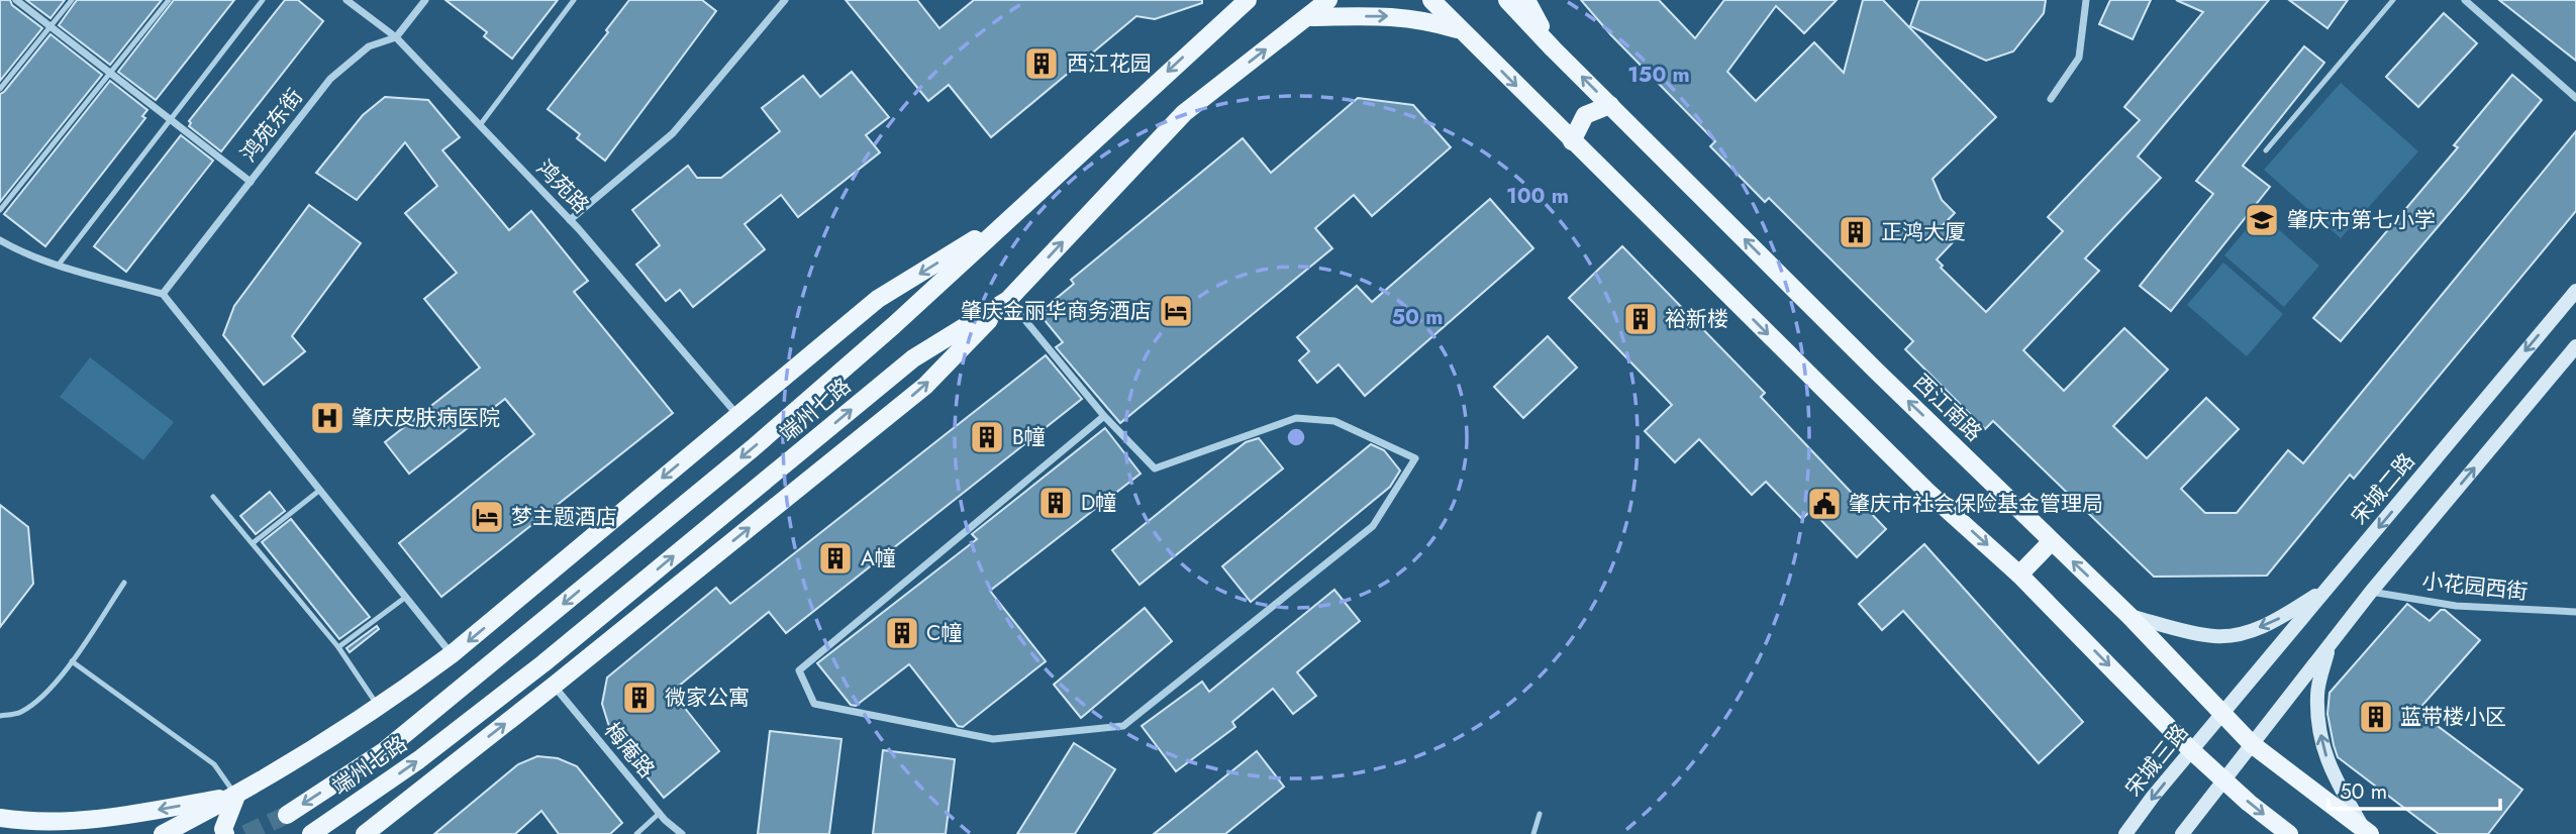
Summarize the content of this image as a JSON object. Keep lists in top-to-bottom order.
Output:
{
  "streets": {
    "main road": [
      "西江南路",
      "端州七路",
      "宋城二路",
      "宋城三路"
    ],
    "street": [
      "鸿苑东街",
      "鸿苑路",
      "小花园西街",
      "梅庵路"
    ]
  },
  "crossings": [
    ["鸿苑东街", "鸿苑路"],
    ["西江南路", "宋城二路"],
    ["西江南路", "宋城三路"],
    ["宋城二路", "宋城三路"]
  ],
  "places": {
    "building": [
      "西江花园",
      "正鸿大厦",
      "裕新楼",
      "B幢",
      "D幢",
      "A幢",
      "C幢",
      "微家公寓",
      "蓝带楼小区"
    ],
    "school or university": ["肇庆市第七小学"],
    "hotel": ["肇庆金丽华商务酒店", "梦主题酒店"],
    "hospital": ["肇庆皮肤病医院"],
    "public building": ["肇庆市社会保险基金管理局"]
  },
  "scale_bar": "50 m",
  "rings": ["150 m", "100 m", "50 m"]
}
